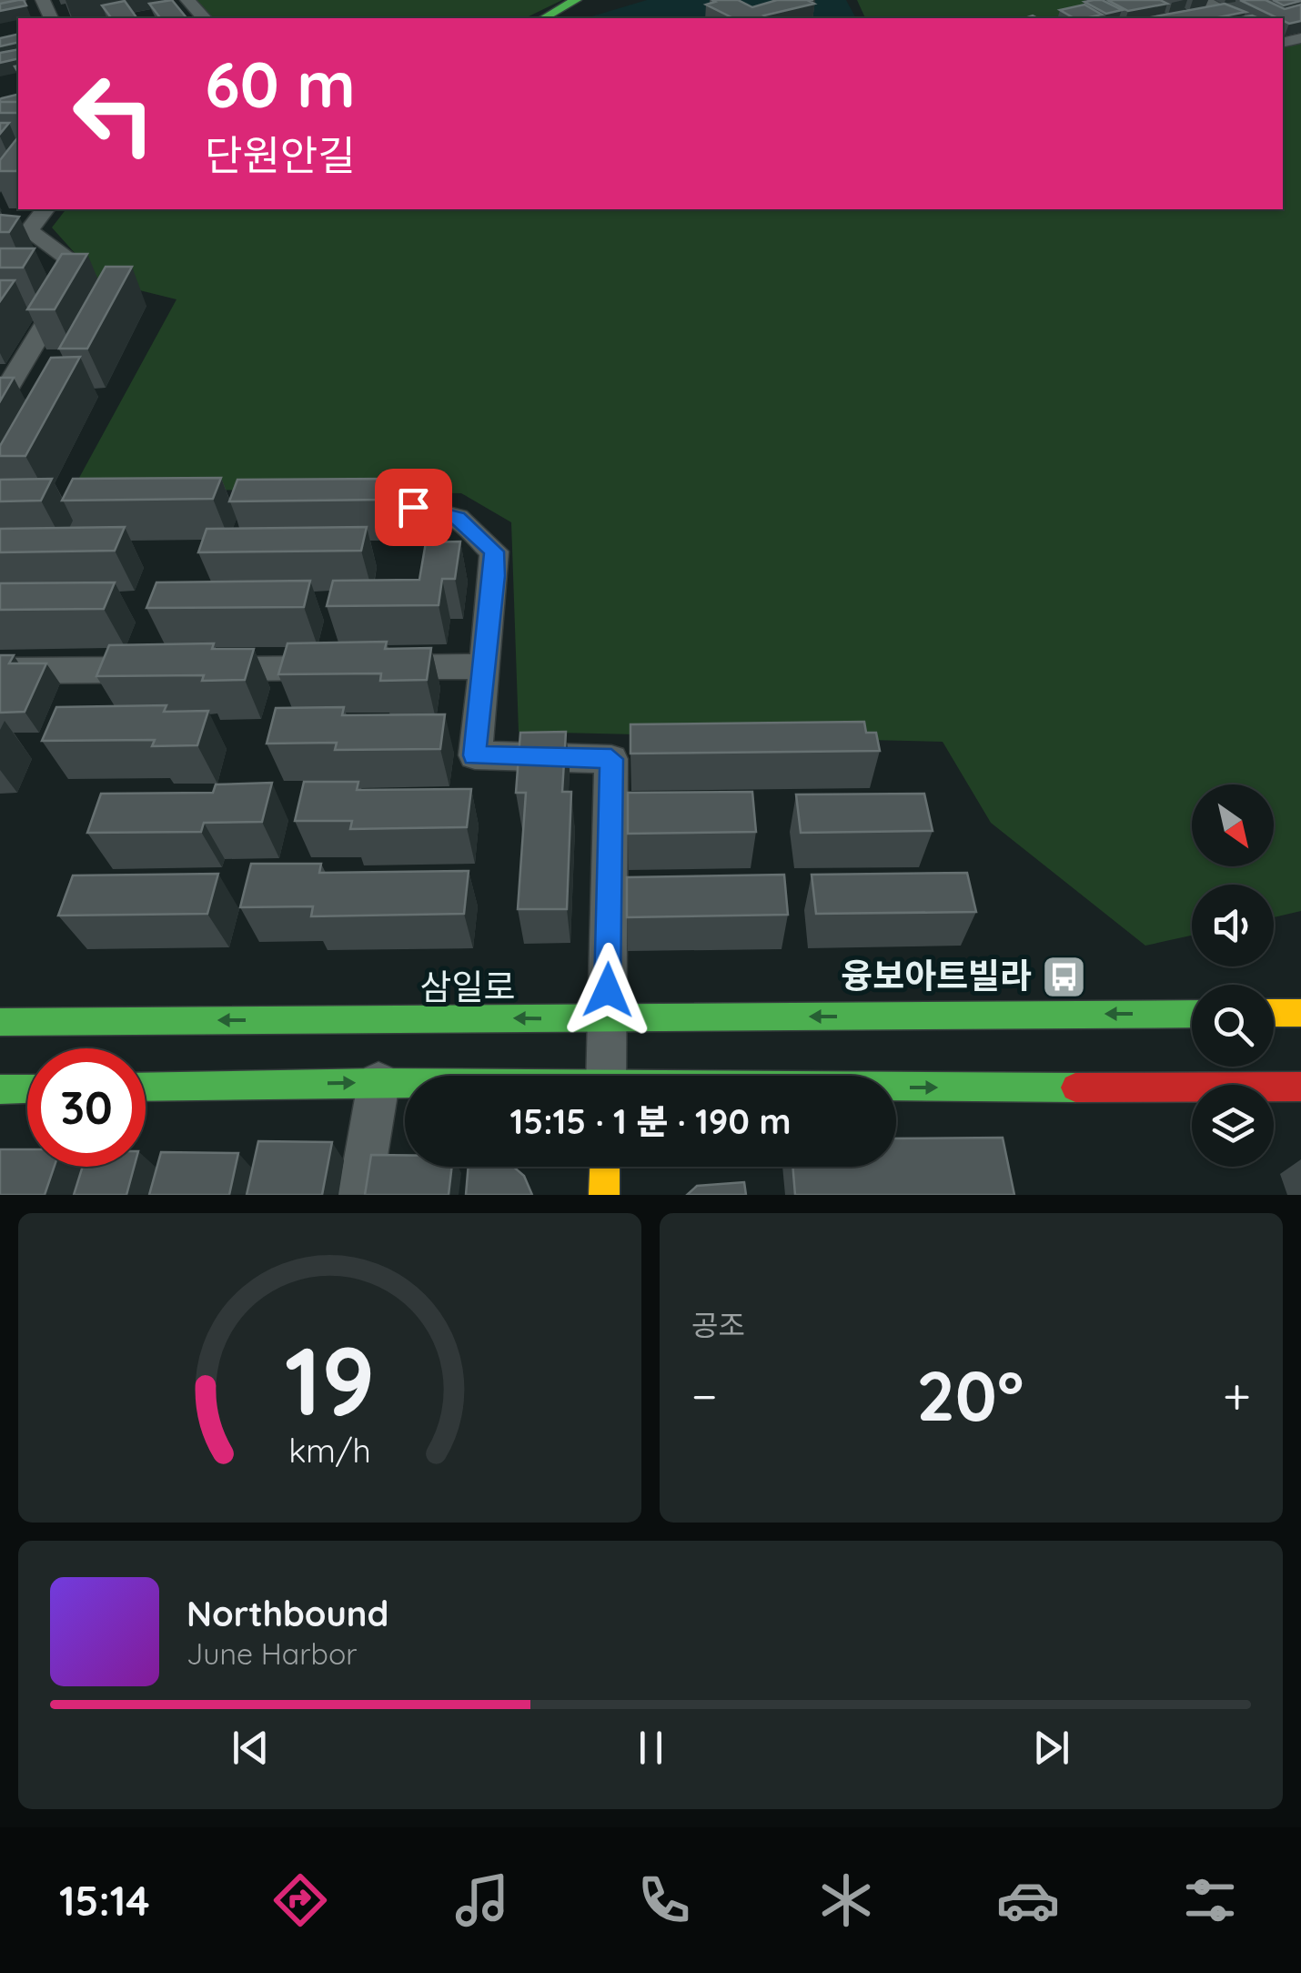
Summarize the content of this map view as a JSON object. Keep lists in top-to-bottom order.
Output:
{
  "streets": {
    "main road": ["삼일로"]
  },
  "places": {
    "bus stop": ["융보아트빌라"]
  },
  "north": "bottom right",
  "page": {
    "turn": ["60 m", "단원안길"],
    "limit": "30",
    "trip": "15:15 · 1 분 · 190 m",
    "tile": "공조",
    "heat": ["−", "20°", "+"],
    "song": ["Northbound", "June Harbor"],
    "tabs": "15:14",
    "gauge": ["19", "km/h"]
  }
}
